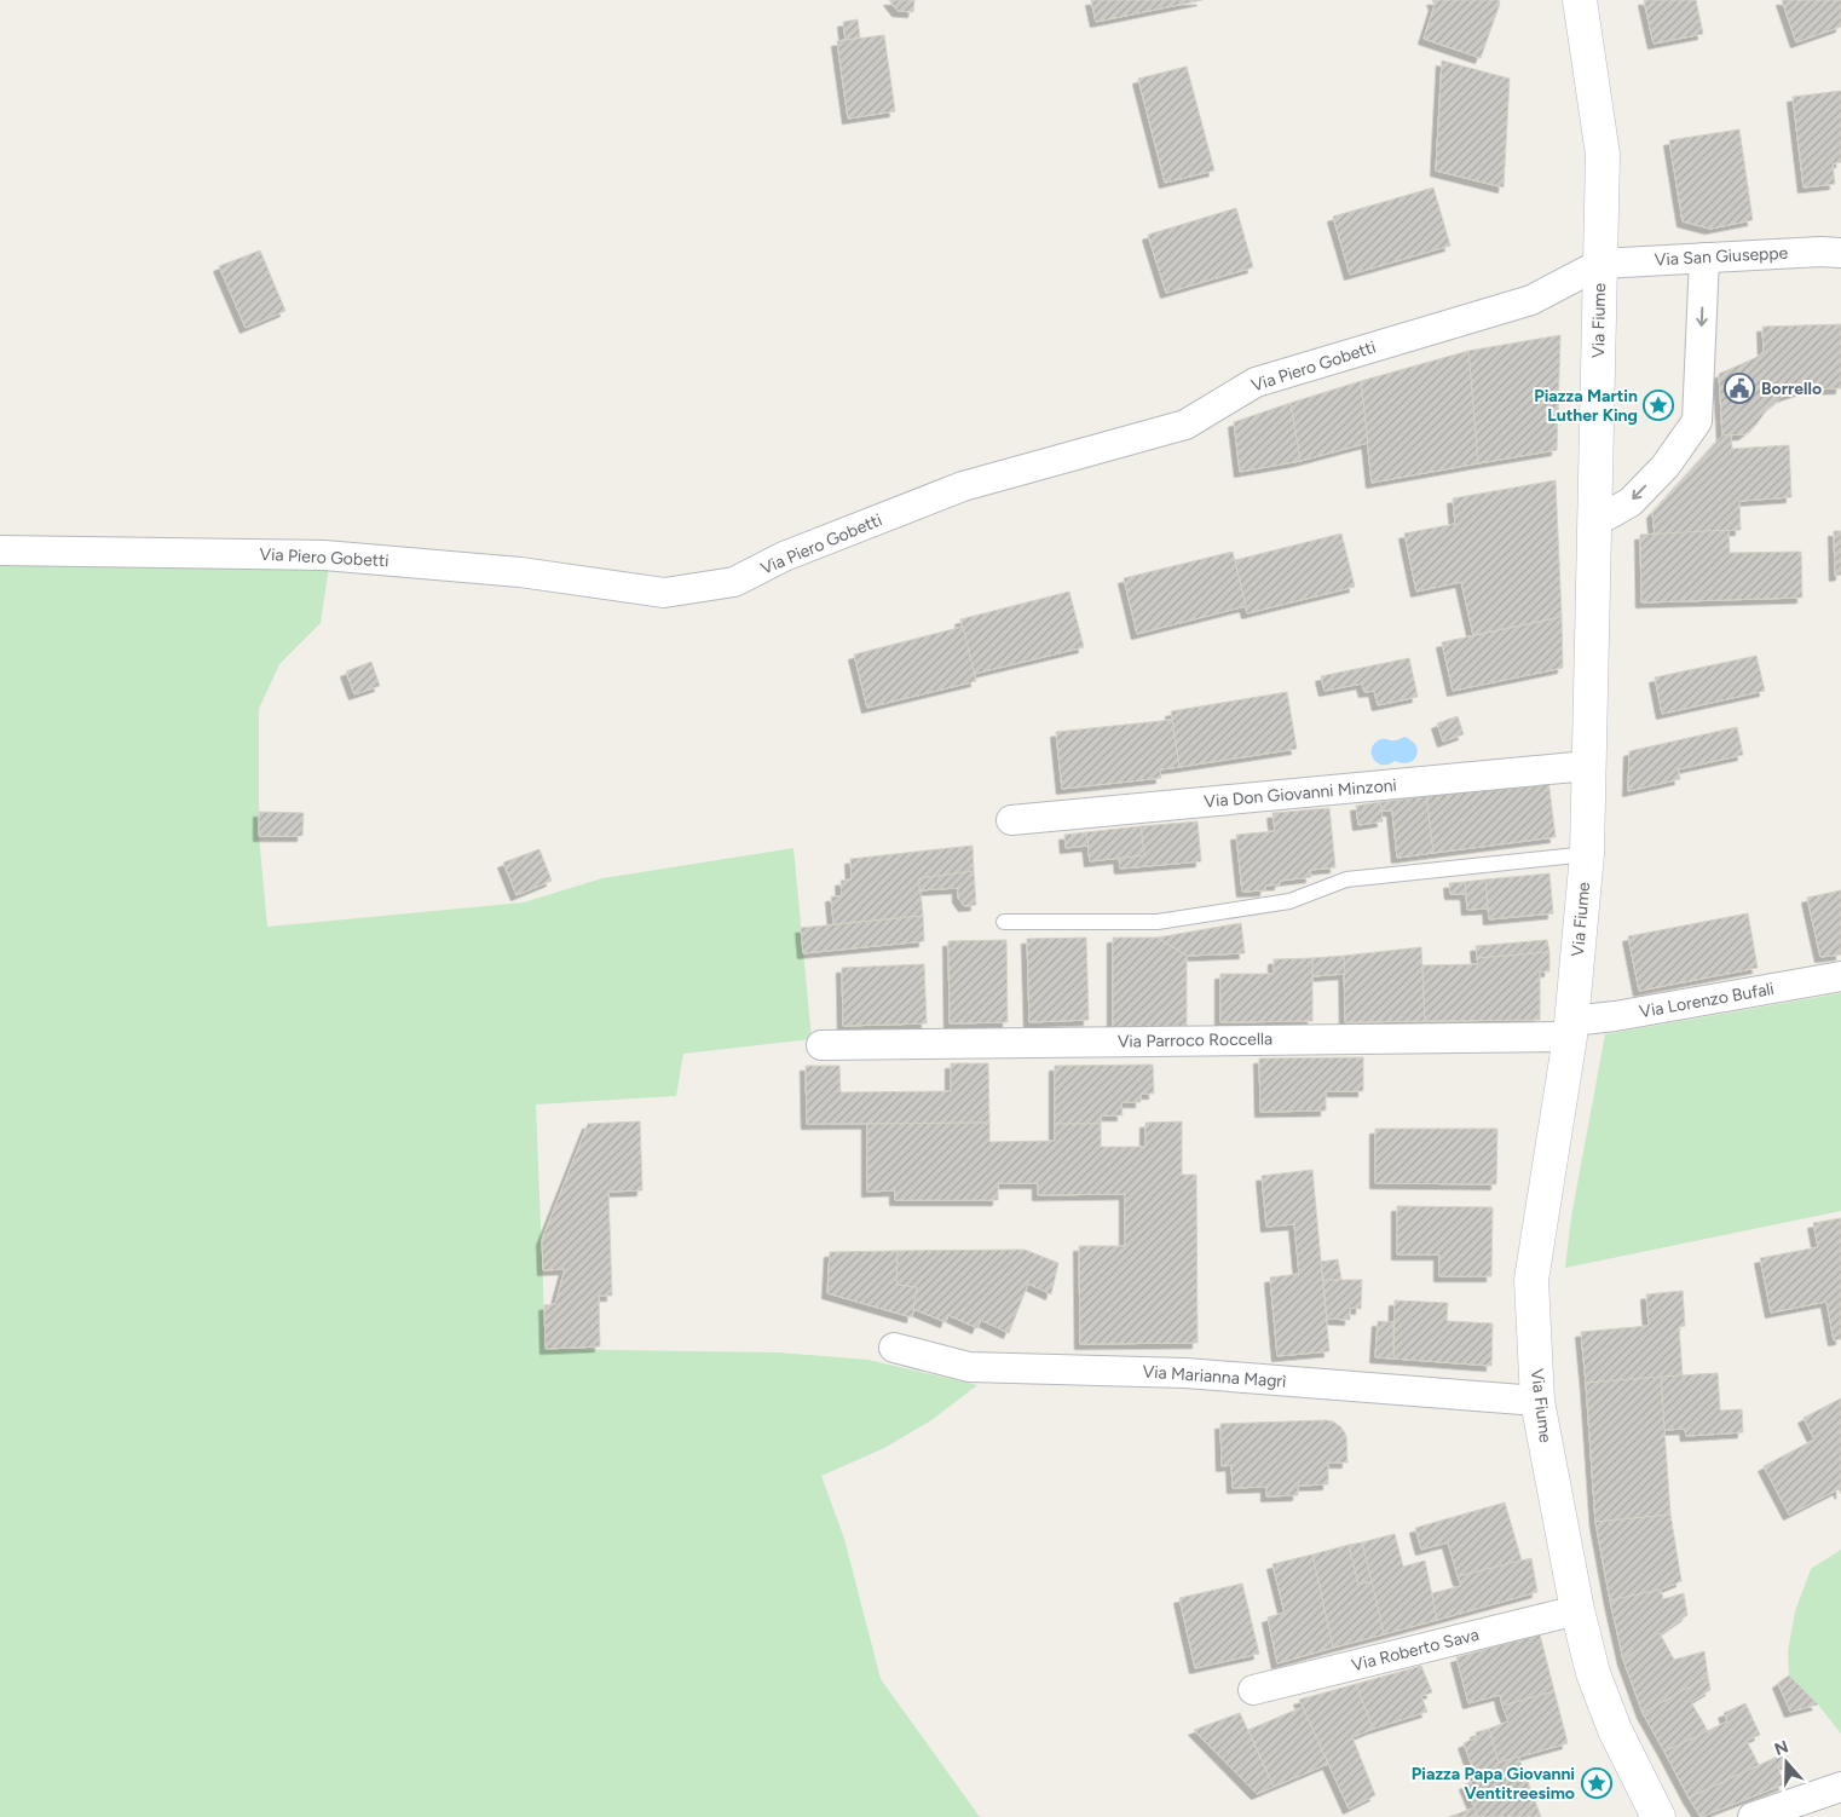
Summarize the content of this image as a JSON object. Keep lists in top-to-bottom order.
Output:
{
  "streets": {
    "street": [
      "Via San Giuseppe",
      "Via Fiume",
      "Via Piero Gobetti",
      "Via Don Giovanni Minzoni",
      "Via Lorenzo Bufali",
      "Via Parroco Roccella",
      "Via Marianna Magrì",
      "Via Roberto Sava"
    ]
  },
  "crossings": [
    ["Via San Giuseppe", "Via Fiume"],
    ["Via San Giuseppe", "Via Piero Gobetti"],
    ["Via Fiume", "Via Piero Gobetti"],
    ["Via Fiume", "Via Don Giovanni Minzoni"],
    ["Via Fiume", "Via Lorenzo Bufali"],
    ["Via Fiume", "Via Parroco Roccella"],
    ["Via Fiume", "Via Marianna Magrì"],
    ["Via Fiume", "Via Roberto Sava"],
    ["Via Lorenzo Bufali", "Via Parroco Roccella"]
  ],
  "places": {
    "public building": ["Borrello"],
    "place": ["Piazza Martin Luther King", "Piazza Papa Giovanni Ventitreesimo"]
  },
  "north": "top"
}
